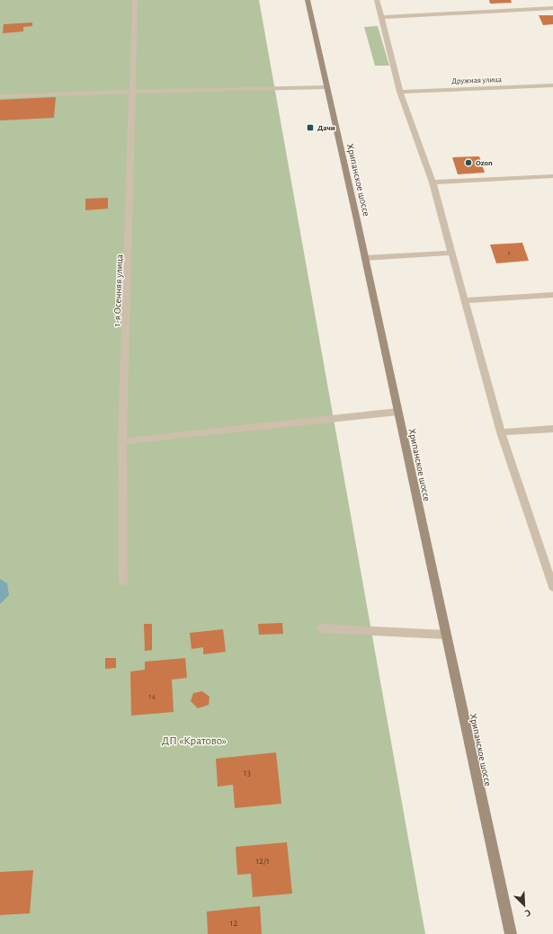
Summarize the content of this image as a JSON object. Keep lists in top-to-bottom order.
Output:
{
  "streets": {
    "main road": ["Хрипанское шоссе"],
    "street": ["Дружная улица", "1-я Осенняя улица"]
  },
  "parks": ["ДП «Кратово»"],
  "places": {
    "transit": ["Дачи"],
    "other": ["Ozon"]
  },
  "house_numbers": [
    "1",
    "14",
    "13",
    "12/1",
    "12"
  ],
  "north": "bottom right"
}
